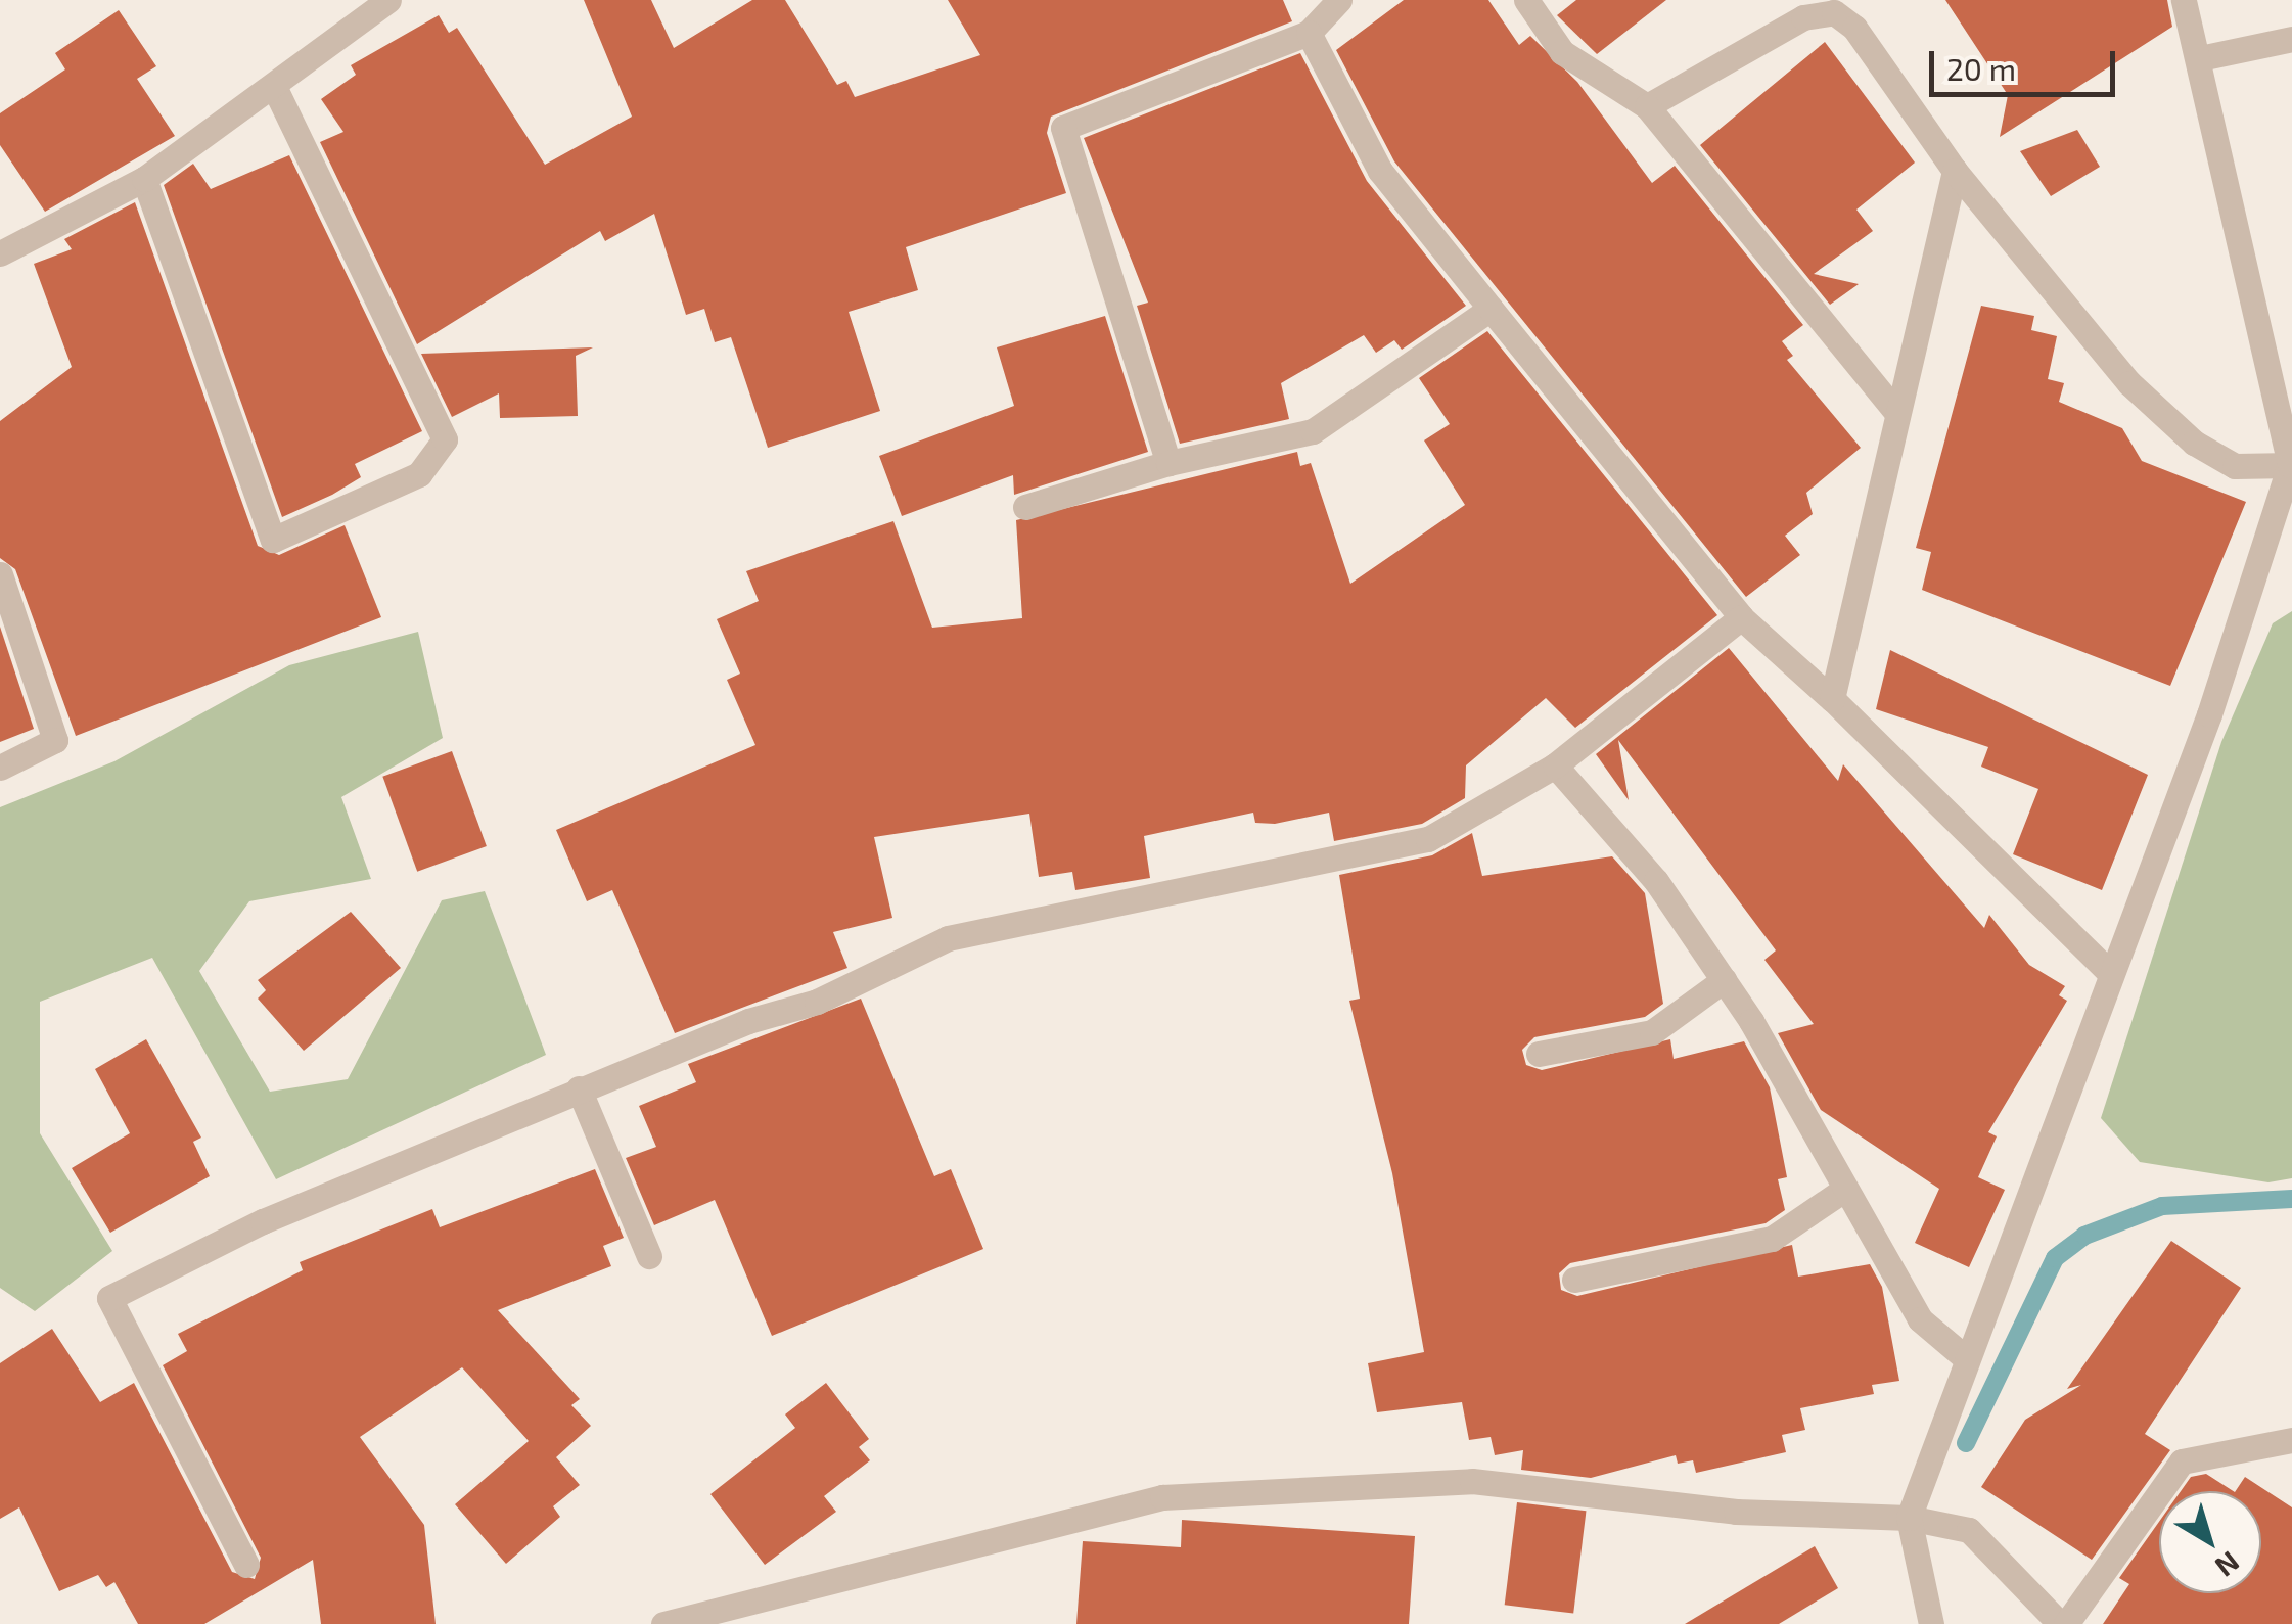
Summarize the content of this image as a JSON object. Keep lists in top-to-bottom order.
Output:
{
  "scale_bar": "20 m",
  "north": "bottom right"
}
